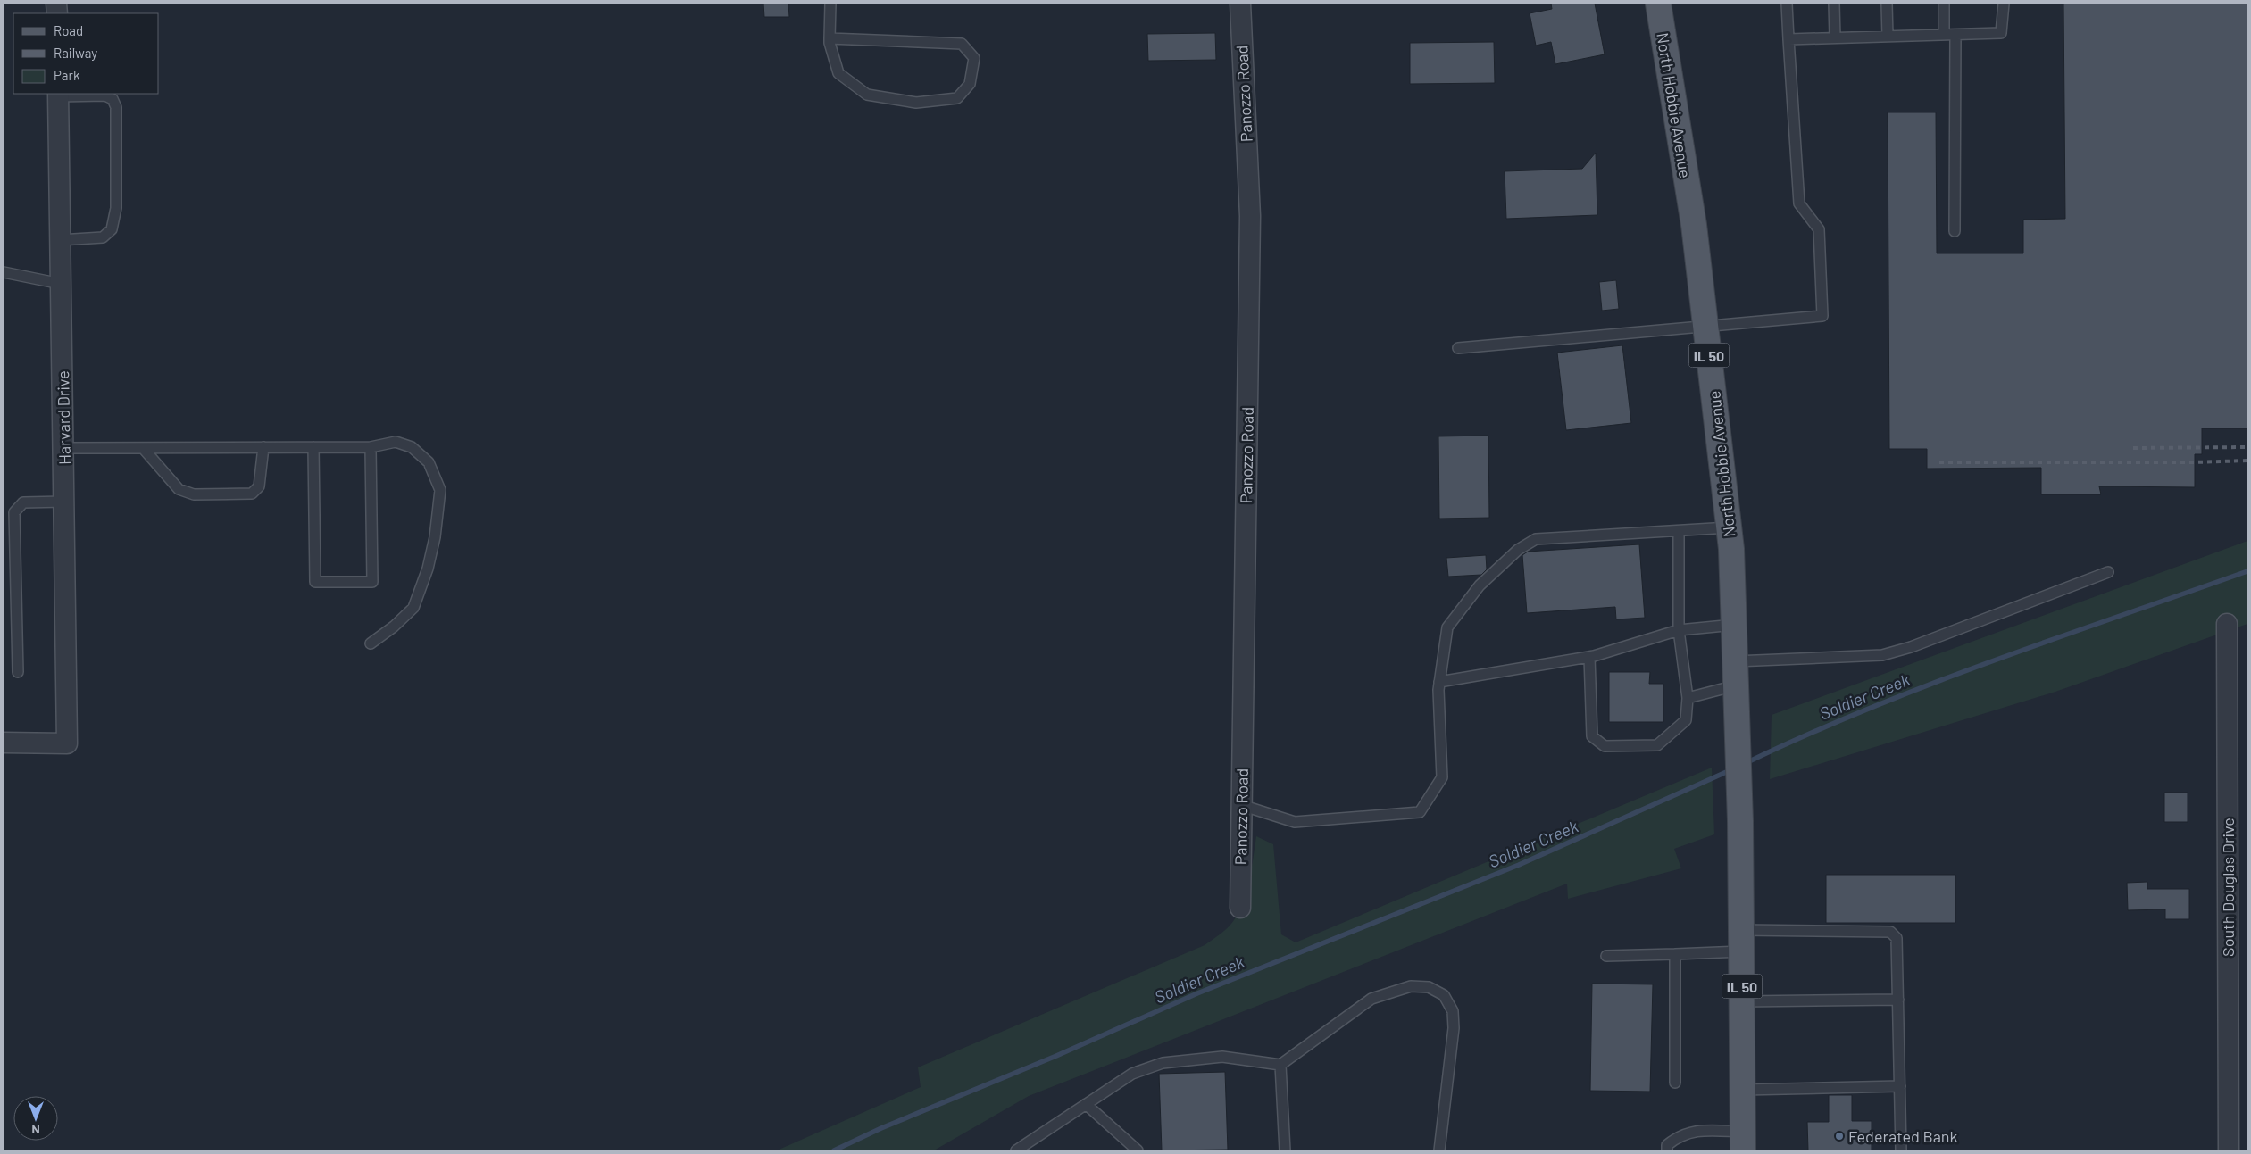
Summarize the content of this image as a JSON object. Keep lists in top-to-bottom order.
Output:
{
  "streets": {
    "main road": ["North Hobbie Avenue", "IL 50"],
    "street": ["Panozzo Road", "Harvard Drive", "South Douglas Drive"]
  },
  "crossings": [
    ["North Hobbie Avenue", "IL 50"]
  ],
  "water": ["Soldier Creek"],
  "places": ["Federated Bank"],
  "legend": ["Road", "Railway", "Park"],
  "north": "bottom"
}
